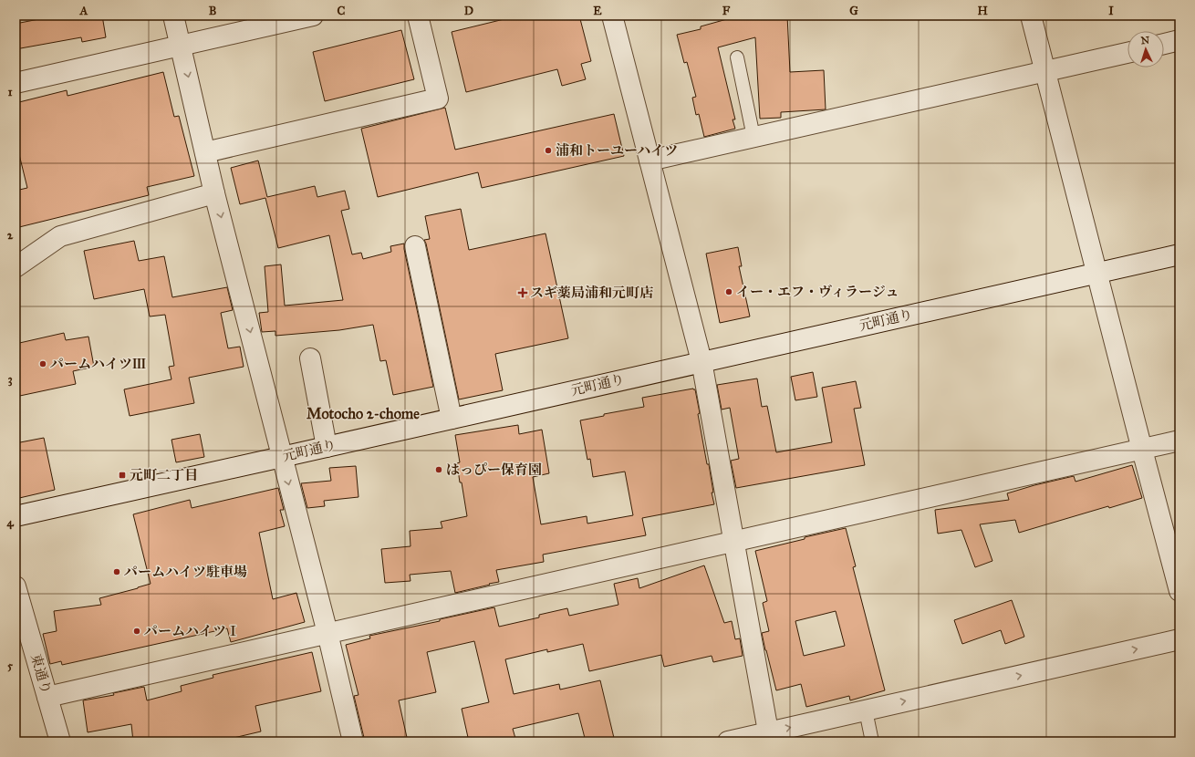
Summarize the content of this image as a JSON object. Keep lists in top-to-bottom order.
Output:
{
  "streets": {
    "street": ["元町通り", "東通り"]
  },
  "districts": ["Motocho 2-chome"],
  "places": {
    "other": [
      "浦和トーユーハイツ",
      "イー・エフ・ヴィラージュ",
      "パームハイツⅢ",
      "はっぴー保育園",
      "パームハイツ駐車場",
      "パームハイツⅠ"
    ],
    "health": ["スギ薬局浦和元町店"],
    "transit": ["元町二丁目"]
  },
  "north": "top",
  "grid": {
    "columns": [
      "A",
      "B",
      "C",
      "D",
      "E",
      "F",
      "G",
      "H",
      "I"
    ],
    "rows": [
      "1",
      "2",
      "3",
      "4",
      "5"
    ]
  }
}
